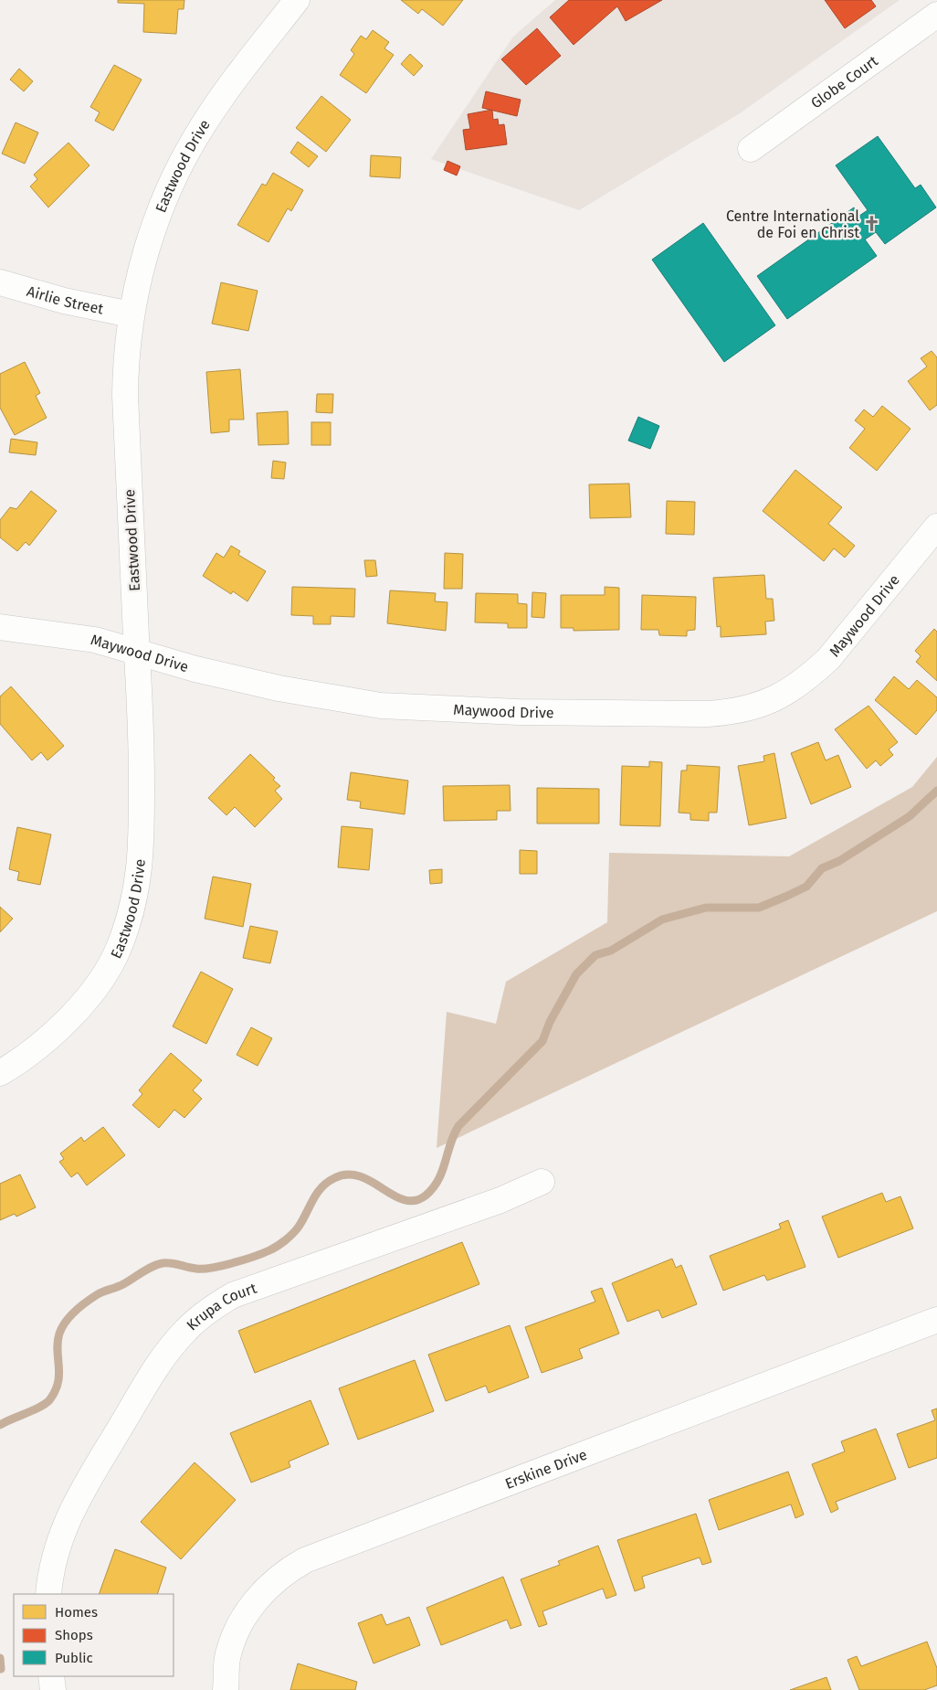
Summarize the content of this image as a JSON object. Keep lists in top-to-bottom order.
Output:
{
  "streets": {
    "street": [
      "Globe Court",
      "Eastwood Drive",
      "Airlie Street",
      "Maywood Drive",
      "Krupa Court",
      "Erskine Drive"
    ]
  },
  "crossings": [
    ["Eastwood Drive", "Airlie Street"],
    ["Eastwood Drive", "Maywood Drive"]
  ],
  "places": {
    "church": ["Centre International de Foi en Christ"]
  },
  "legend": ["Homes", "Shops", "Public"]
}
